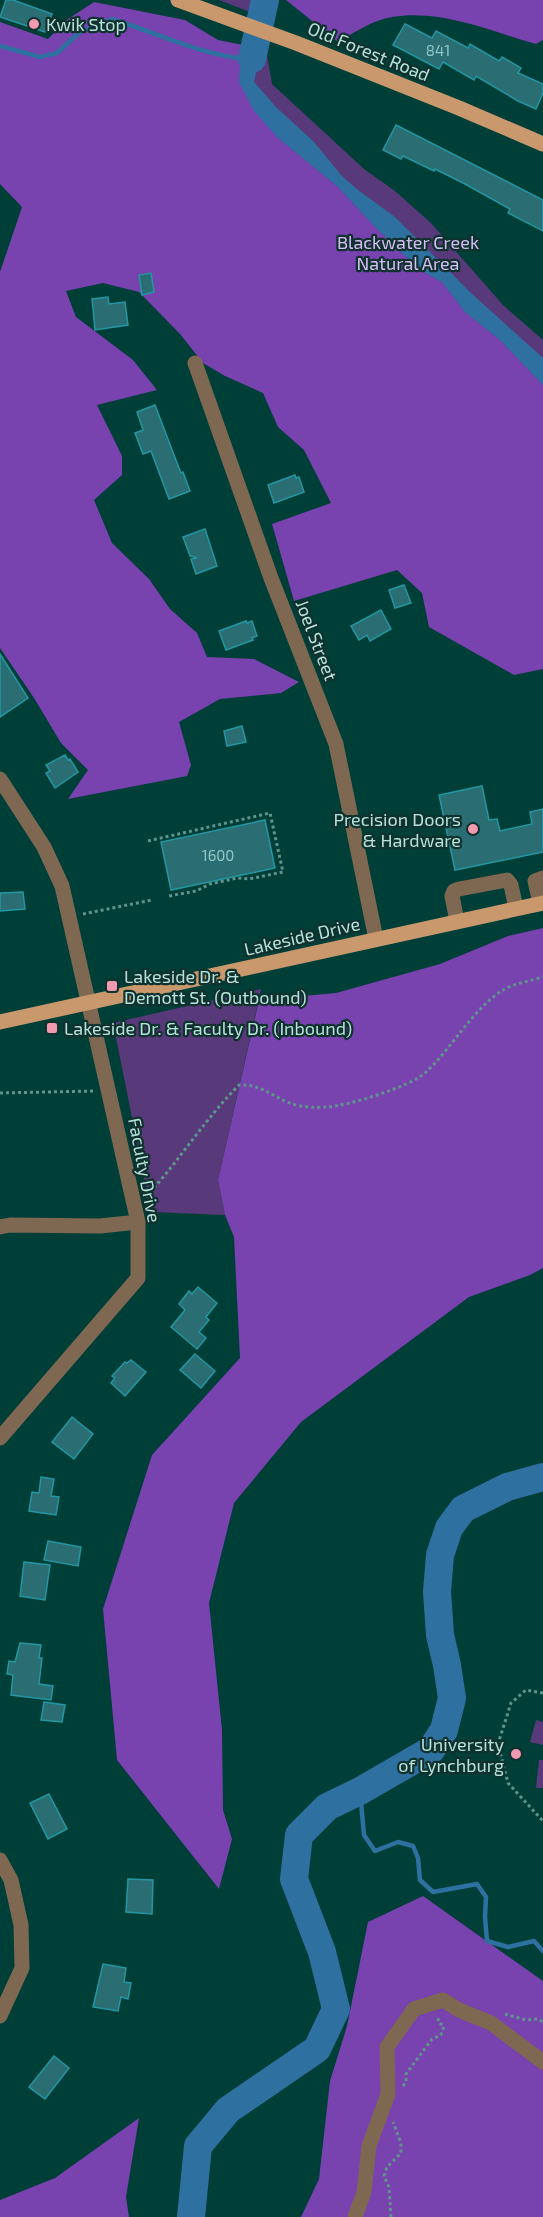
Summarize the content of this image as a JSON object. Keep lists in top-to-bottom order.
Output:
{
  "streets": {
    "main road": ["Old Forest Road", "Lakeside Drive"],
    "street": ["Joel Street", "Faculty Drive"]
  },
  "crossings": [
    ["Joel Street", "Lakeside Drive"],
    ["Lakeside Drive", "Faculty Drive"]
  ],
  "parks": ["Blackwater Creek Natural Area"],
  "places": {
    "other": ["Kwik Stop", "Precision Doors & Hardware", "University of Lynchburg"],
    "transit": ["Lakeside Dr. & Demott St. (Outbound)", "Lakeside Dr. & Faculty Dr. (Inbound)"]
  },
  "house_numbers": ["841", "1600"]
}
